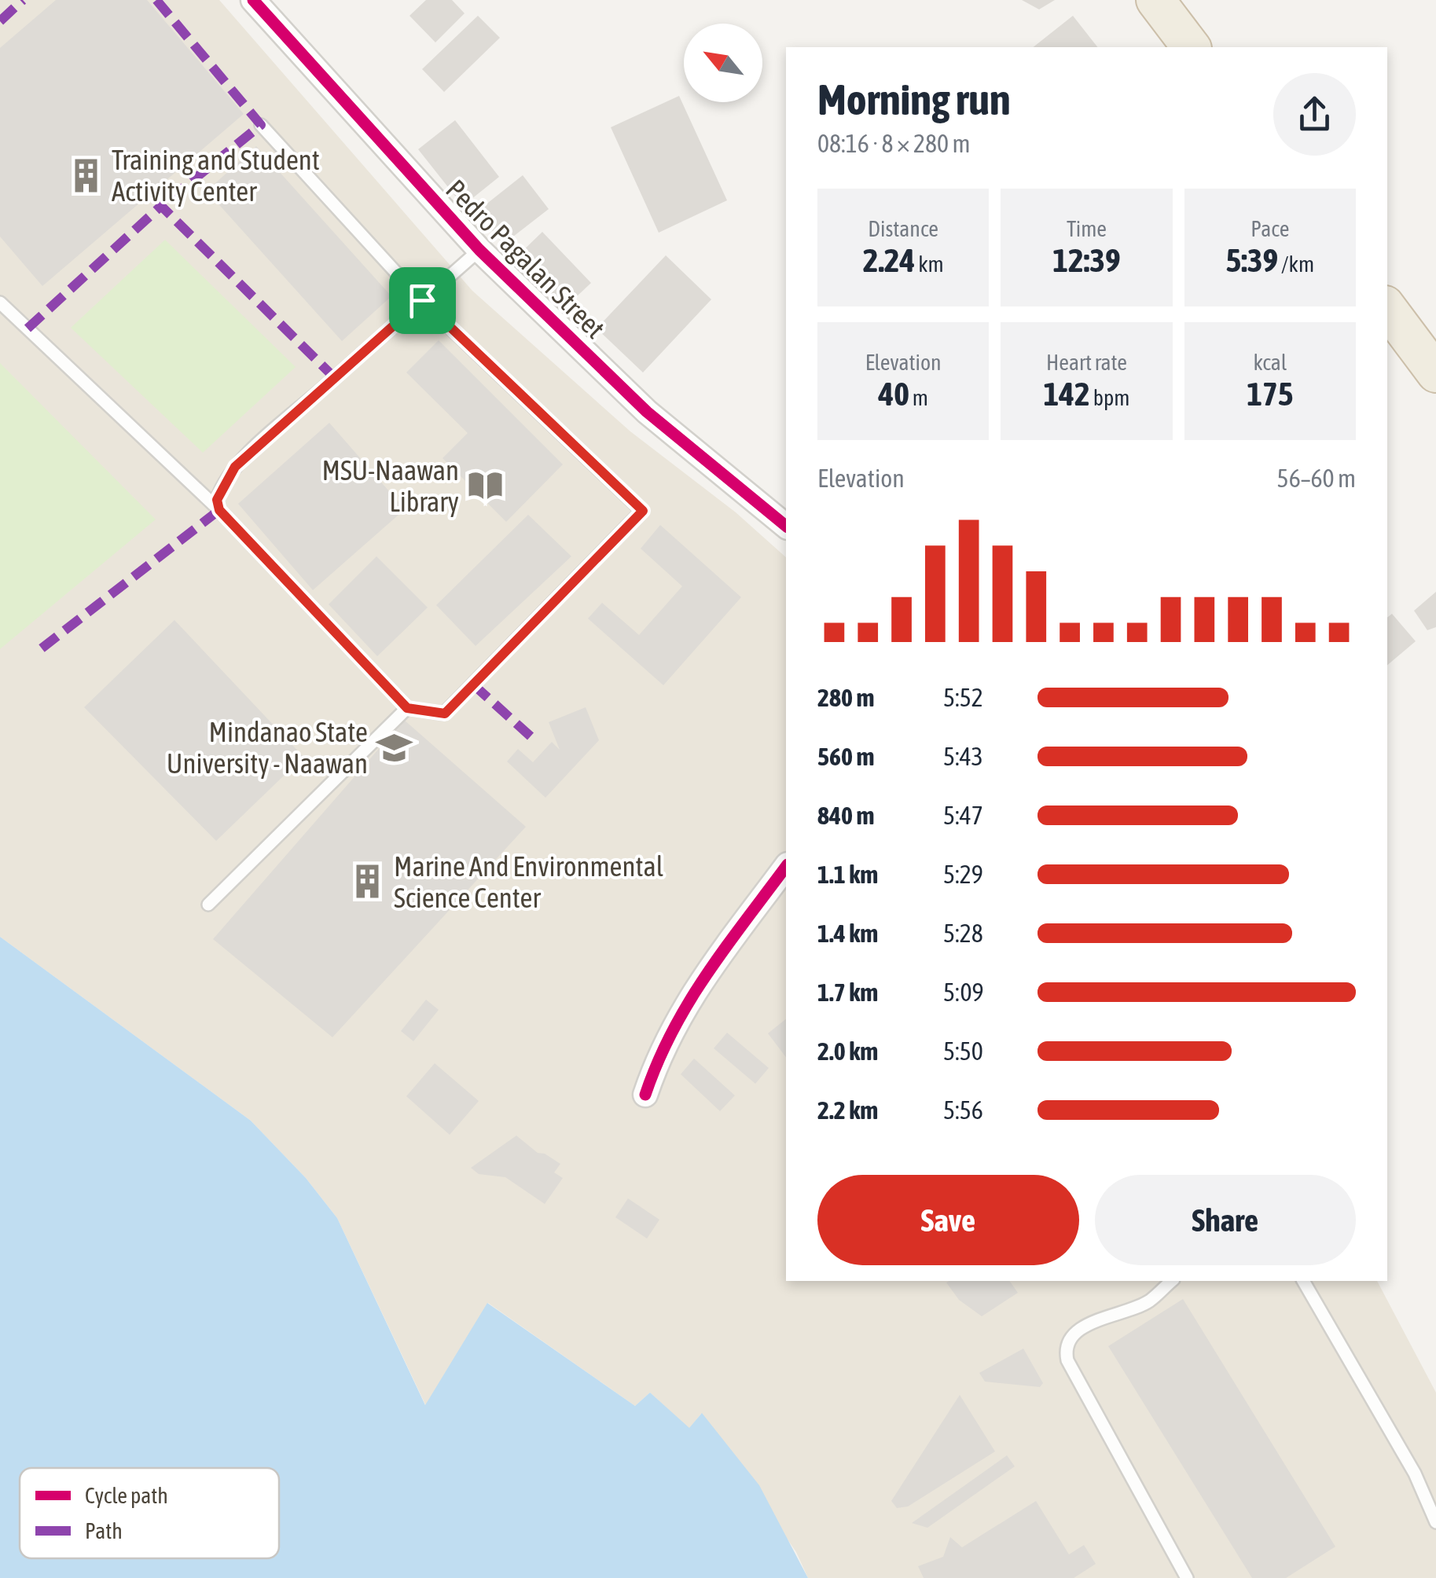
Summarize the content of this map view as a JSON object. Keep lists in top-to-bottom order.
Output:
{
  "streets": {
    "street": ["Pedro Pagalan Street"]
  },
  "places": {
    "building": ["Training and Student Activity Center", "Marine And Environmental Science Center"],
    "library": ["MSU-Naawan Library"],
    "school or university": ["Mindanao State University - Naawan"]
  },
  "legend": ["Cycle path", "Path"],
  "north": "top left",
  "page": {
    "heading": ["Morning run", "08:16 · 8 × 280 m"],
    "stats": [
      ["Distance", "2.24 km"],
      ["Time", "12:39"],
      ["Pace", "5:39 /km"],
      ["Elevation", "40 m"],
      ["Heart rate", "142 bpm"],
      ["kcal", "175"]
    ],
    "chart": ["Elevation", "56–60 m"],
    "list": [
      {
        "name": "280 m",
        "note": "5:52"
      },
      {
        "name": "560 m",
        "note": "5:43"
      },
      {
        "name": "840 m",
        "note": "5:47"
      },
      {
        "name": "1.1 km",
        "note": "5:29"
      },
      {
        "name": "1.4 km",
        "note": "5:28"
      },
      {
        "name": "1.7 km",
        "note": "5:09"
      },
      {
        "name": "2.0 km",
        "note": "5:50"
      },
      {
        "name": "2.2 km",
        "note": "5:56"
      }
    ],
    "buttons": ["Save", "Share"]
  }
}
